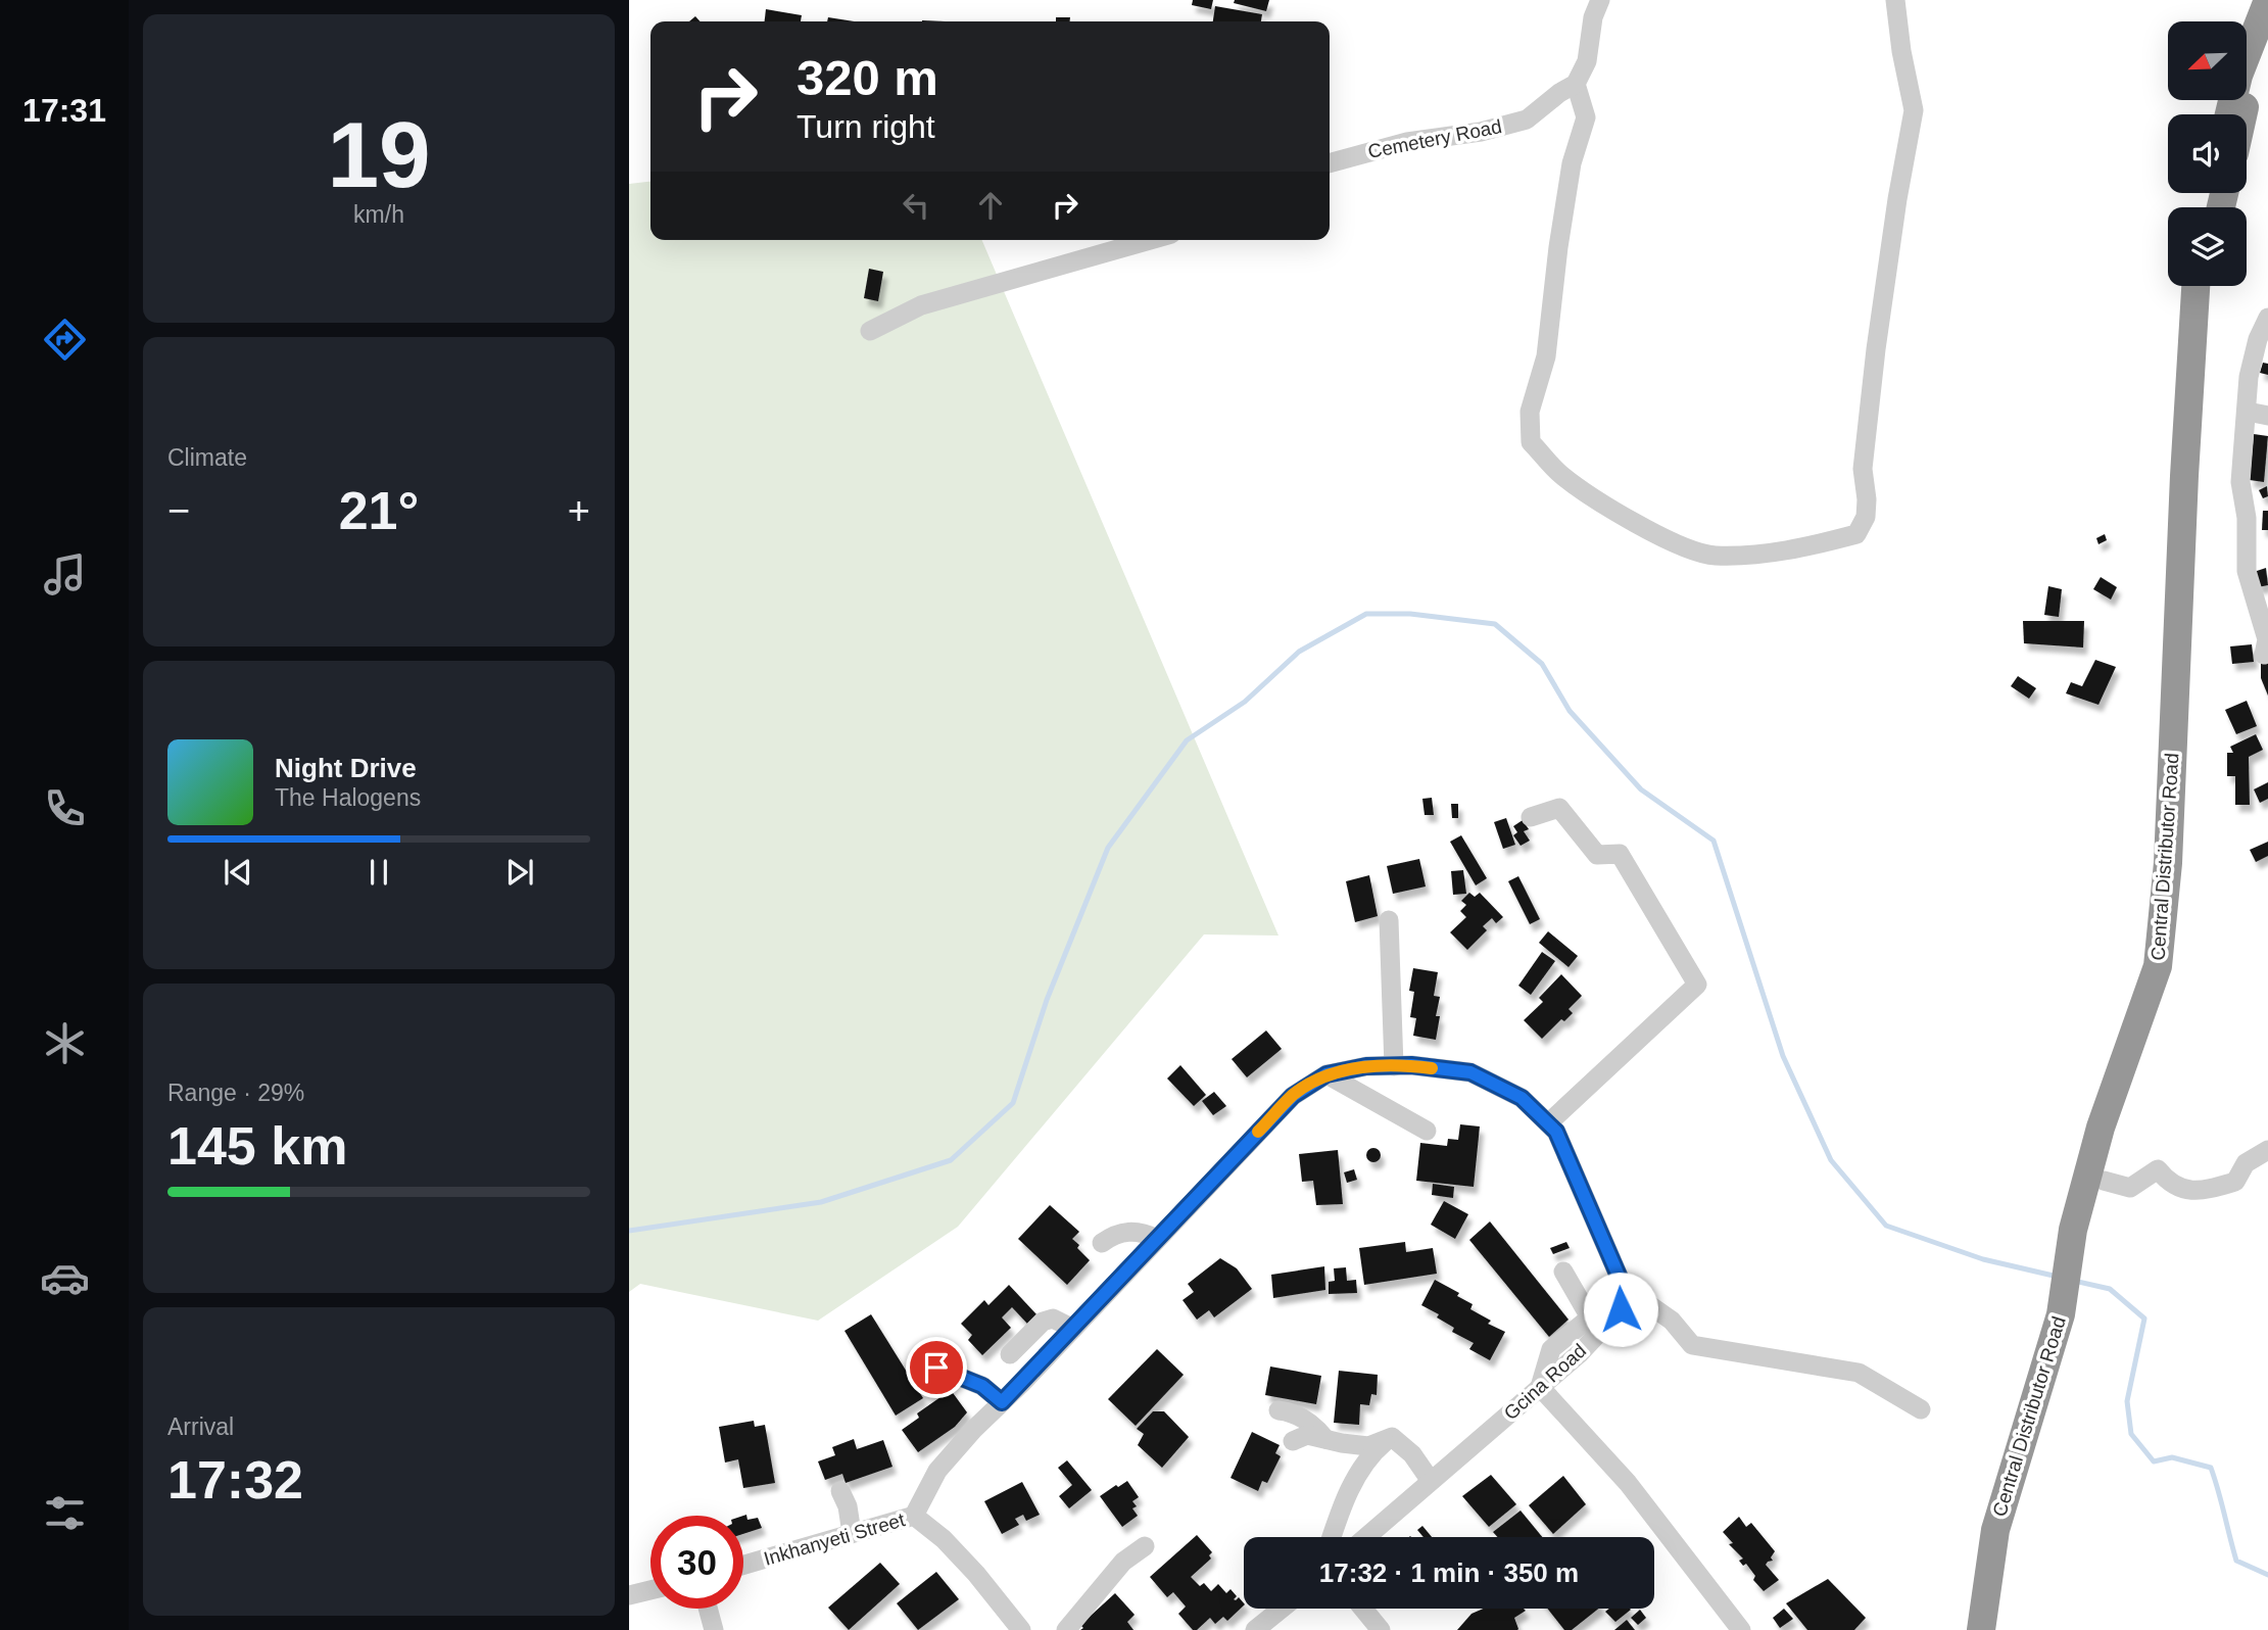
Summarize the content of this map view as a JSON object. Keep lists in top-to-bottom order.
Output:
{
  "streets": {
    "highway": ["Central Distributor Road"],
    "street": ["Cemetery Road", "Gcina Road", "Inkhanyeti Street"]
  },
  "north": "bottom left",
  "page": {
    "tabs": "17:31",
    "tile": [
      ["19", "km/h"],
      "Climate",
      ["Range · 29%", "145 km"],
      ["Arrival", "17:32"]
    ],
    "turn": ["320 m", "Turn right"],
    "heat": ["−", "21°", "+"],
    "song": ["Night Drive", "The Halogens"],
    "limit": "30",
    "trip": "17:32 · 1 min · 350 m"
  }
}
